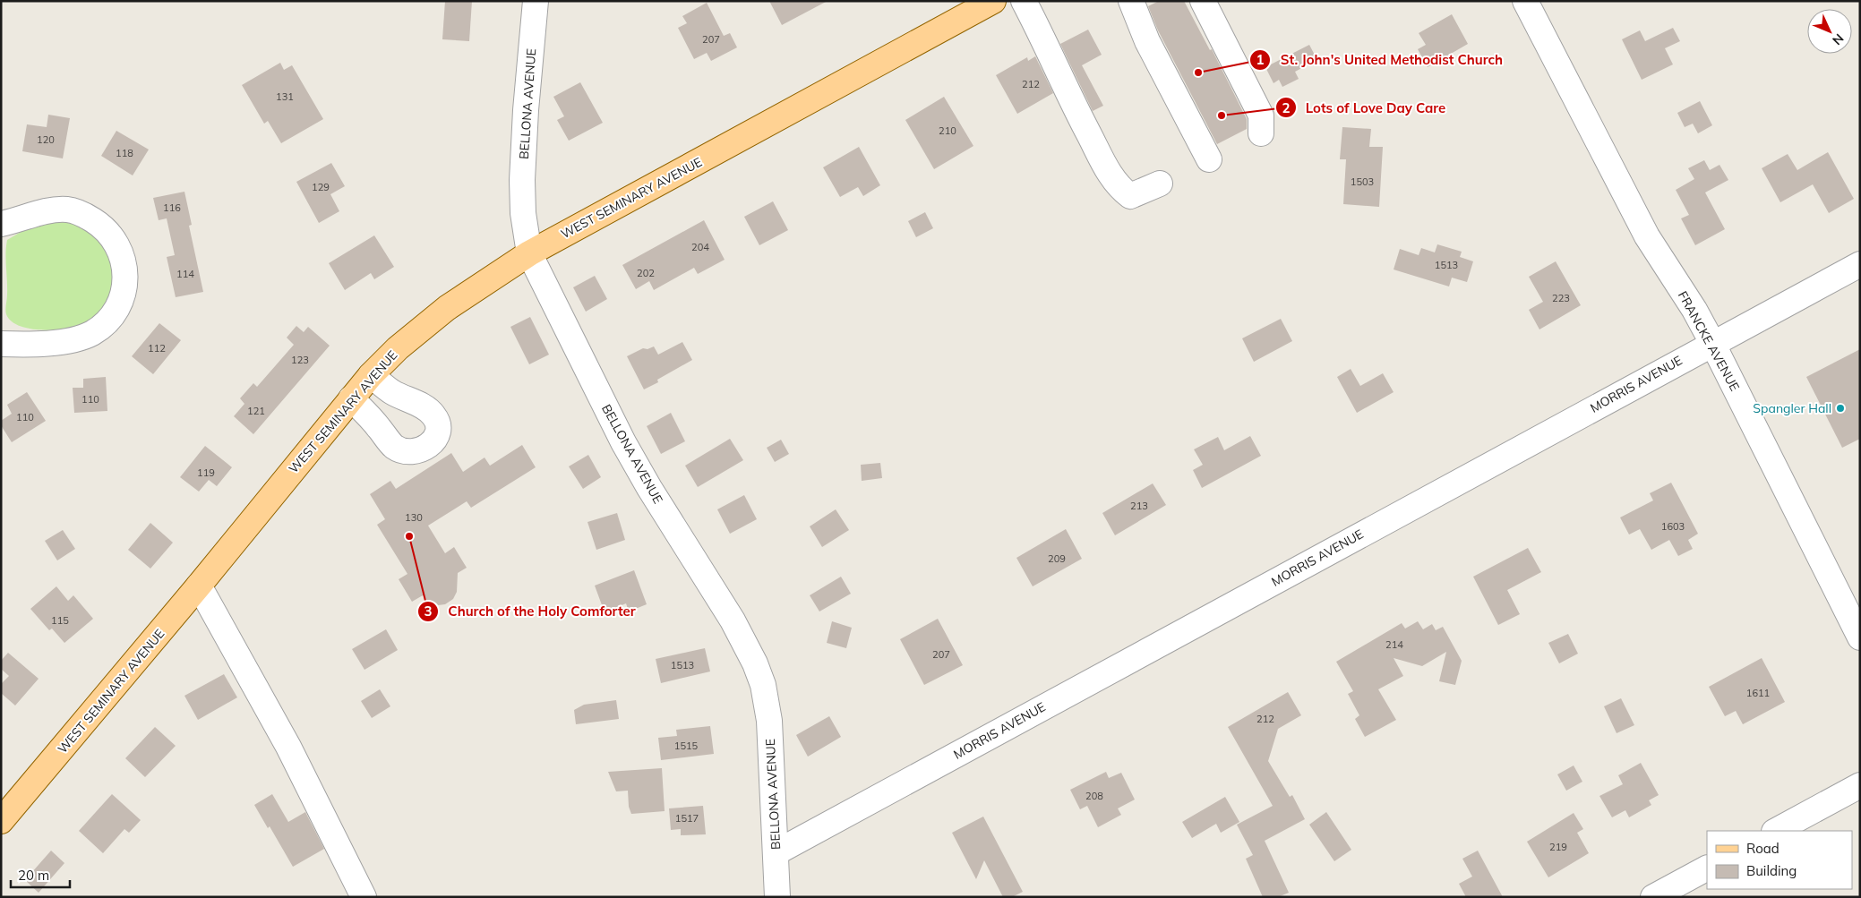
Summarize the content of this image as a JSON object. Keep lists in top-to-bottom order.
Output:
{
  "streets": {
    "main road": ["WEST SEMINARY AVENUE"],
    "street": ["BELLONA AVENUE", "FRANCKE AVENUE", "MORRIS AVENUE"]
  },
  "crossings": [
    ["BELLONA AVENUE", "WEST SEMINARY AVENUE"],
    ["BELLONA AVENUE", "MORRIS AVENUE"],
    ["FRANCKE AVENUE", "MORRIS AVENUE"]
  ],
  "places": [
    "St. John's United Methodist Church",
    "Lots of Love Day Care",
    "Spangler Hall",
    "Church of the Holy Comforter"
  ],
  "house_numbers": [
    "207",
    "212",
    "131",
    "210",
    "120",
    "118",
    "1503",
    "129",
    "116",
    "204",
    "1513",
    "202",
    "114",
    "223",
    "112",
    "123",
    "110",
    "121",
    "110",
    "119",
    "213",
    "130",
    "1603",
    "209",
    "115",
    "214",
    "207",
    "1513",
    "1611",
    "212",
    "1515",
    "208",
    "1517",
    "219"
  ],
  "legend": ["Road", "Building"],
  "scale_bar": "20 m",
  "north": "bottom right"
}
